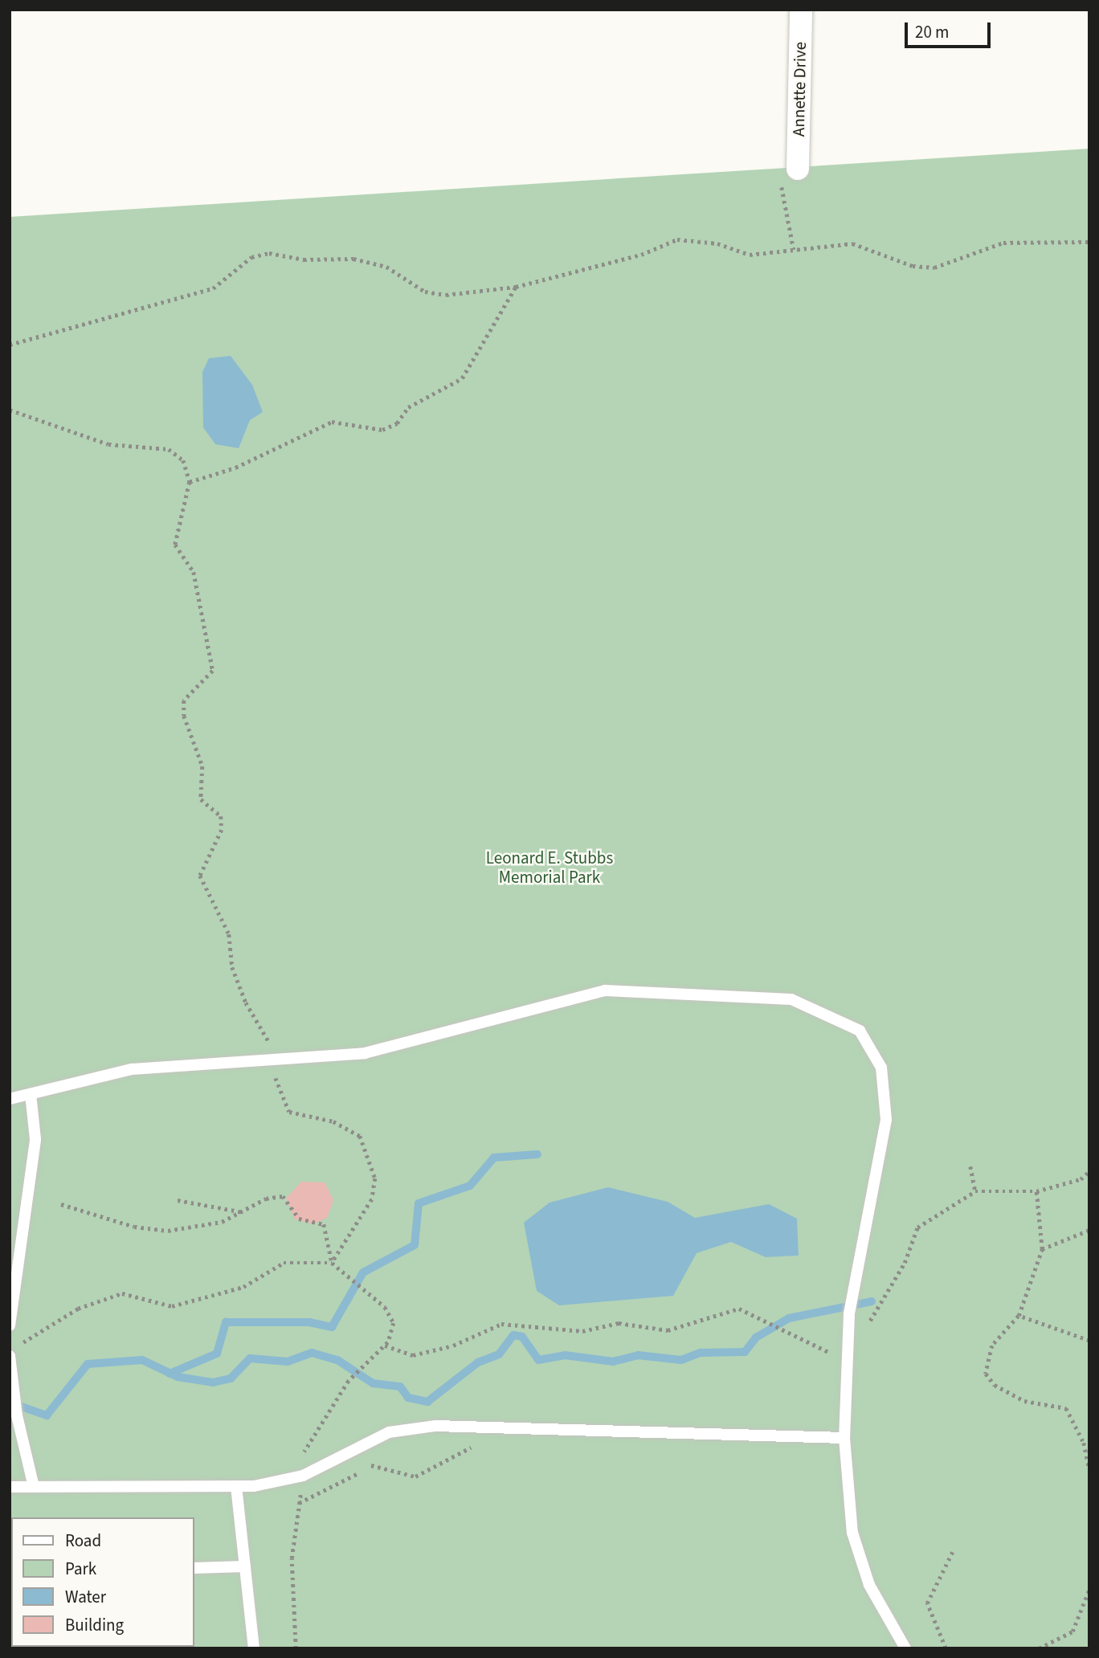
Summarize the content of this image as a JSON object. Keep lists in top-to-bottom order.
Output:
{
  "streets": {
    "street": ["Annette Drive"]
  },
  "parks": ["Leonard E. Stubbs Memorial Park"],
  "legend": [
    "Road",
    "Park",
    "Water",
    "Building"
  ],
  "scale_bar": "20 m"
}
